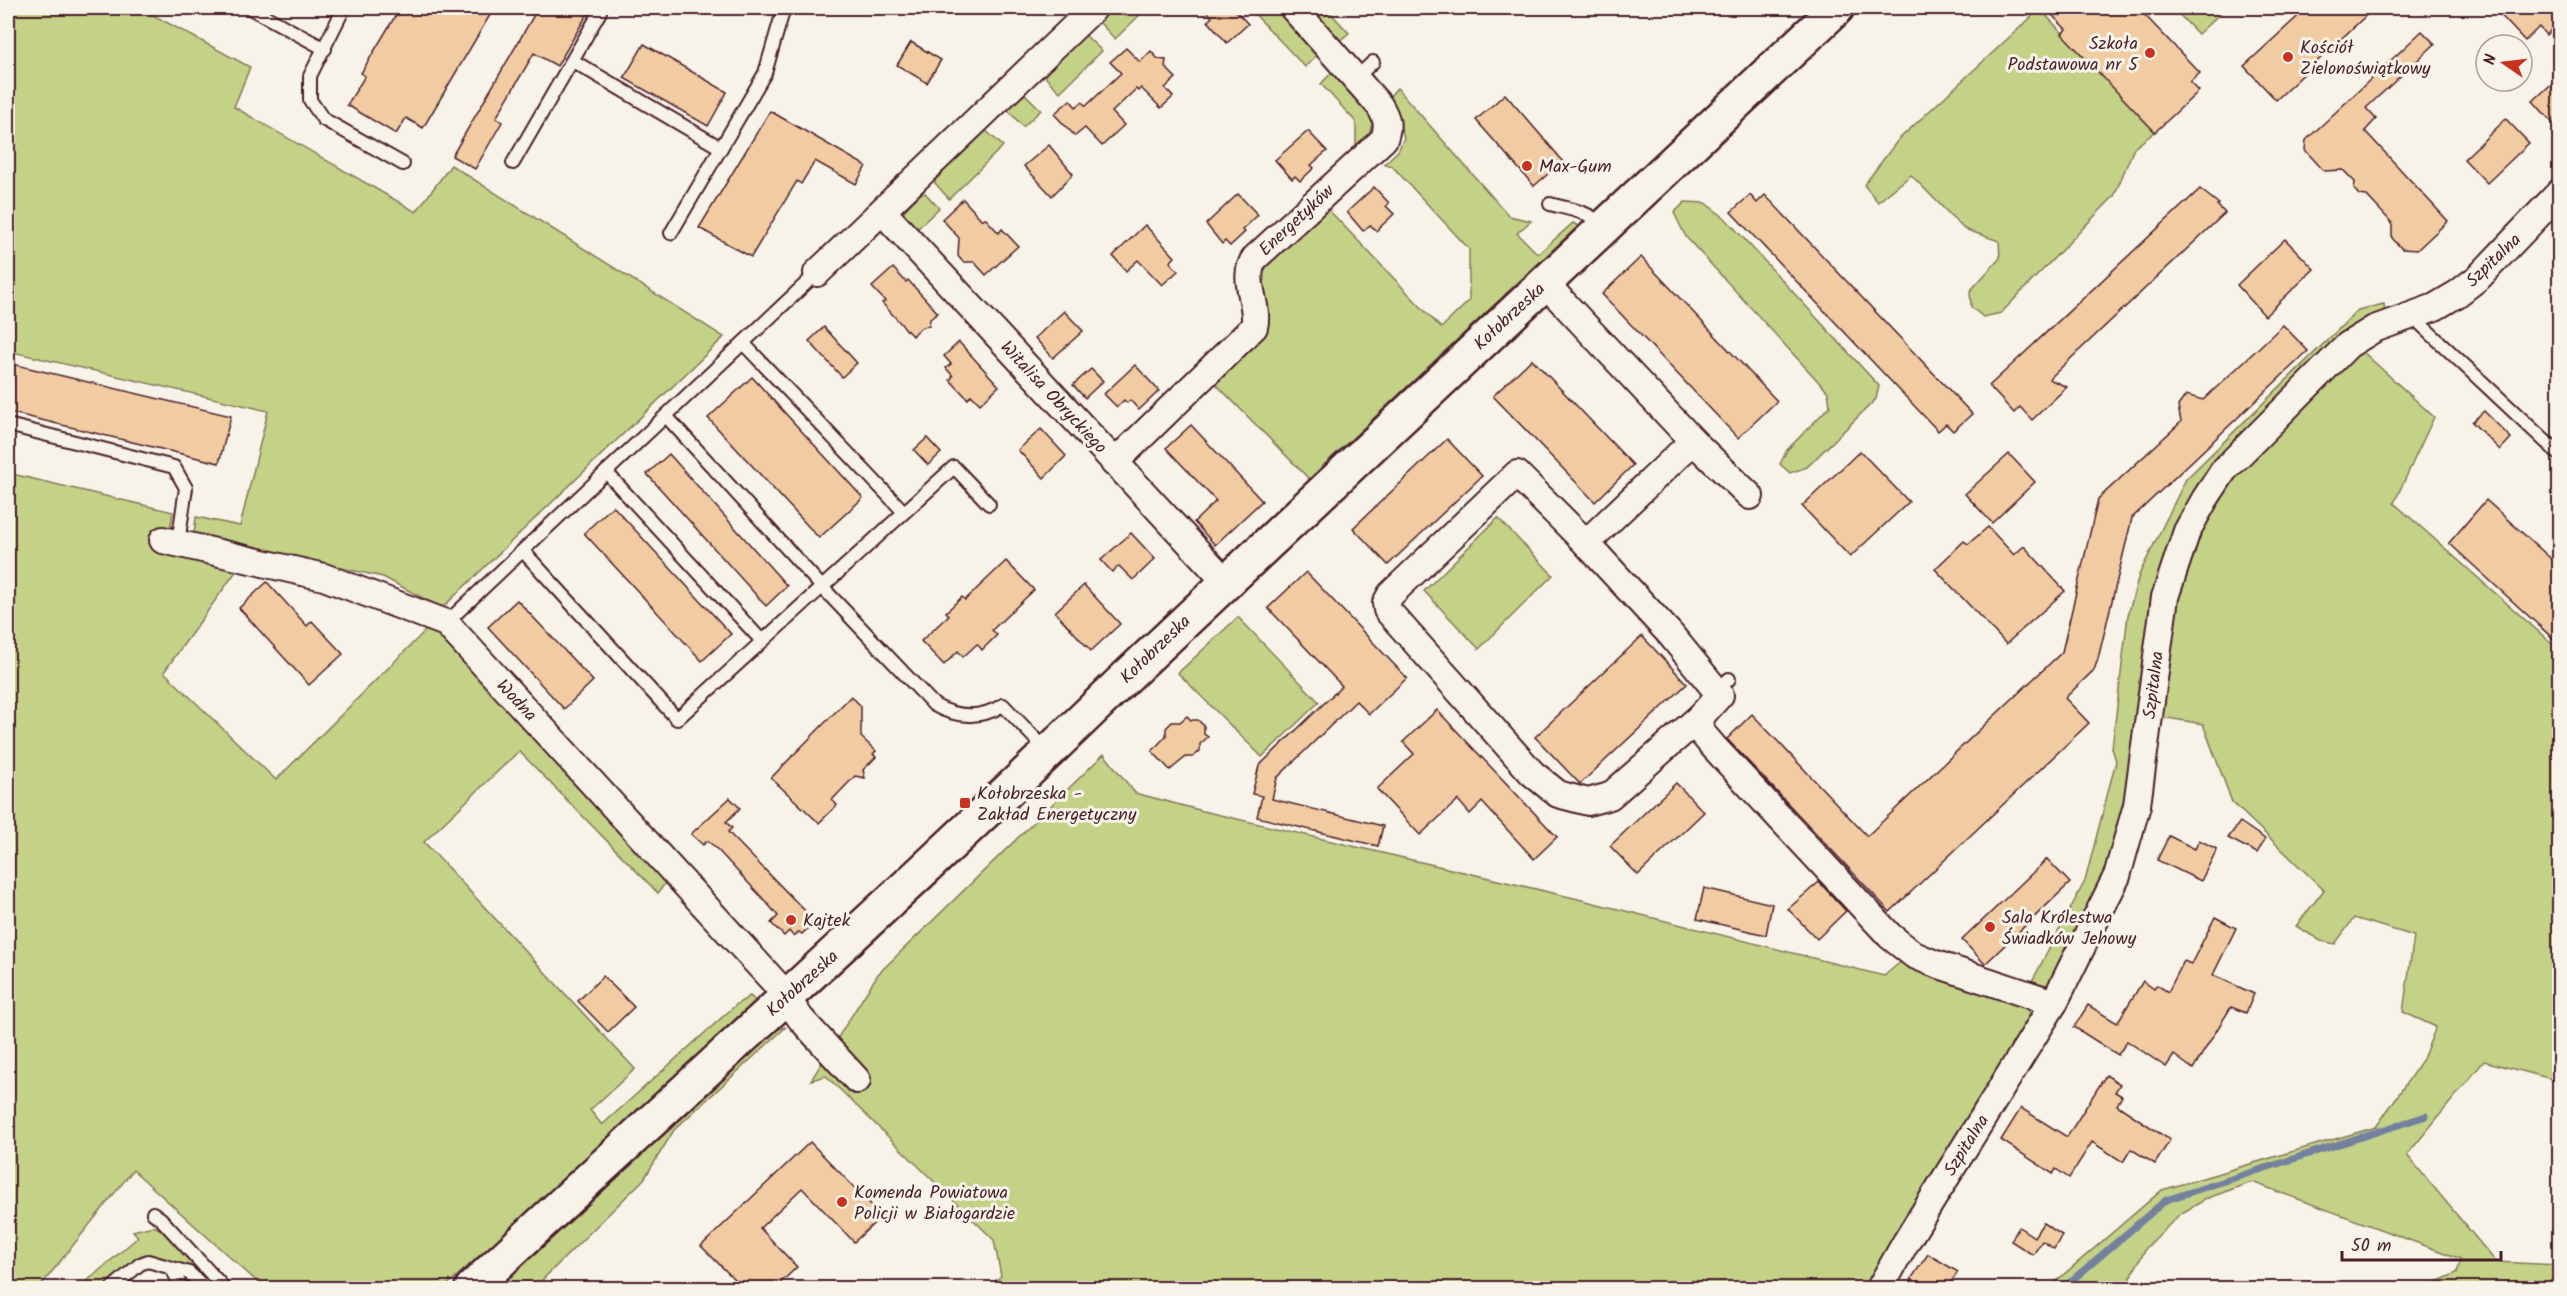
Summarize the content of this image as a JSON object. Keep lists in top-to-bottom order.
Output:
{
  "streets": {
    "main road": ["Kołobrzeska"],
    "street": [
      "Energetyków",
      "Szpitalna",
      "Witalisa Obryckiego",
      "Wodna"
    ]
  },
  "crossings": [
    ["Energetyków", "Witalisa Obryckiego"],
    ["Kołobrzeska", "Witalisa Obryckiego"],
    ["Kołobrzeska", "Wodna"]
  ],
  "places": {
    "other": [
      "Szkoła Podstawowa nr 5",
      "Kościół Zielonoświątkowy",
      "Max-Gum",
      "Kajtek",
      "Sala Królestwa Świadków Jehowy",
      "Komenda Powiatowa Policji w Białogardzie"
    ],
    "transit": ["Kołobrzeska - Zakład Energetyczny"]
  },
  "scale_bar": "50 m",
  "north": "left"
}
